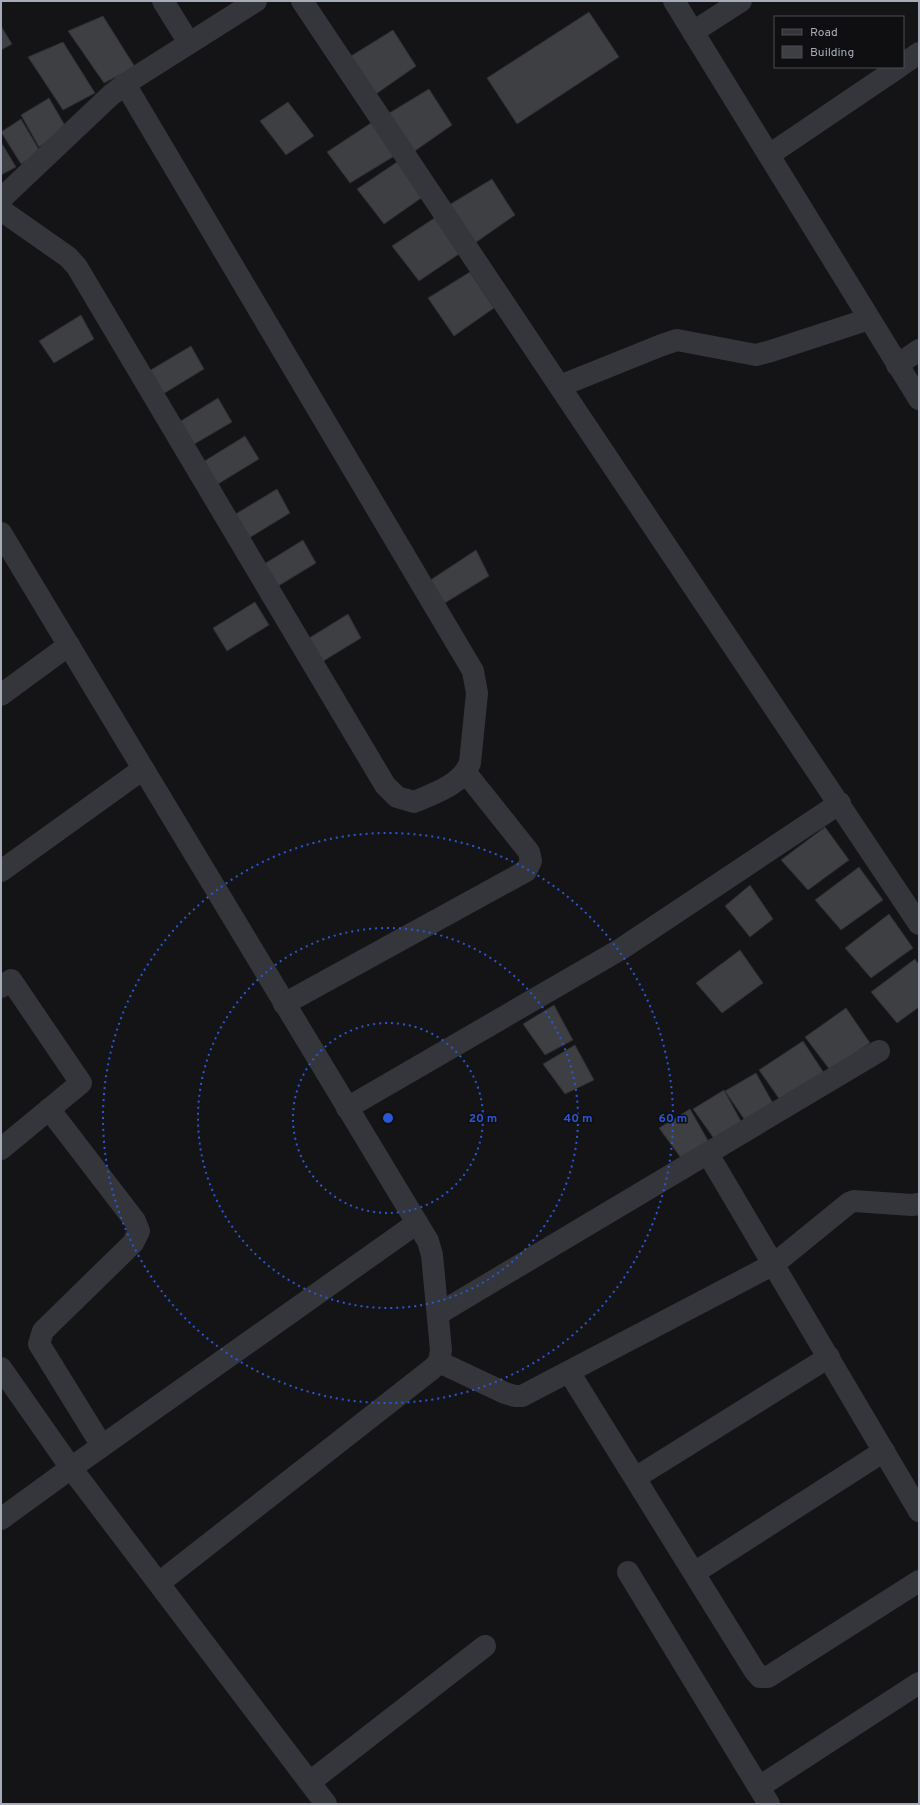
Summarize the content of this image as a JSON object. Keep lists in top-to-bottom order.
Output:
{
  "legend": ["Road", "Building"],
  "rings": ["20 m", "40 m", "60 m"]
}
